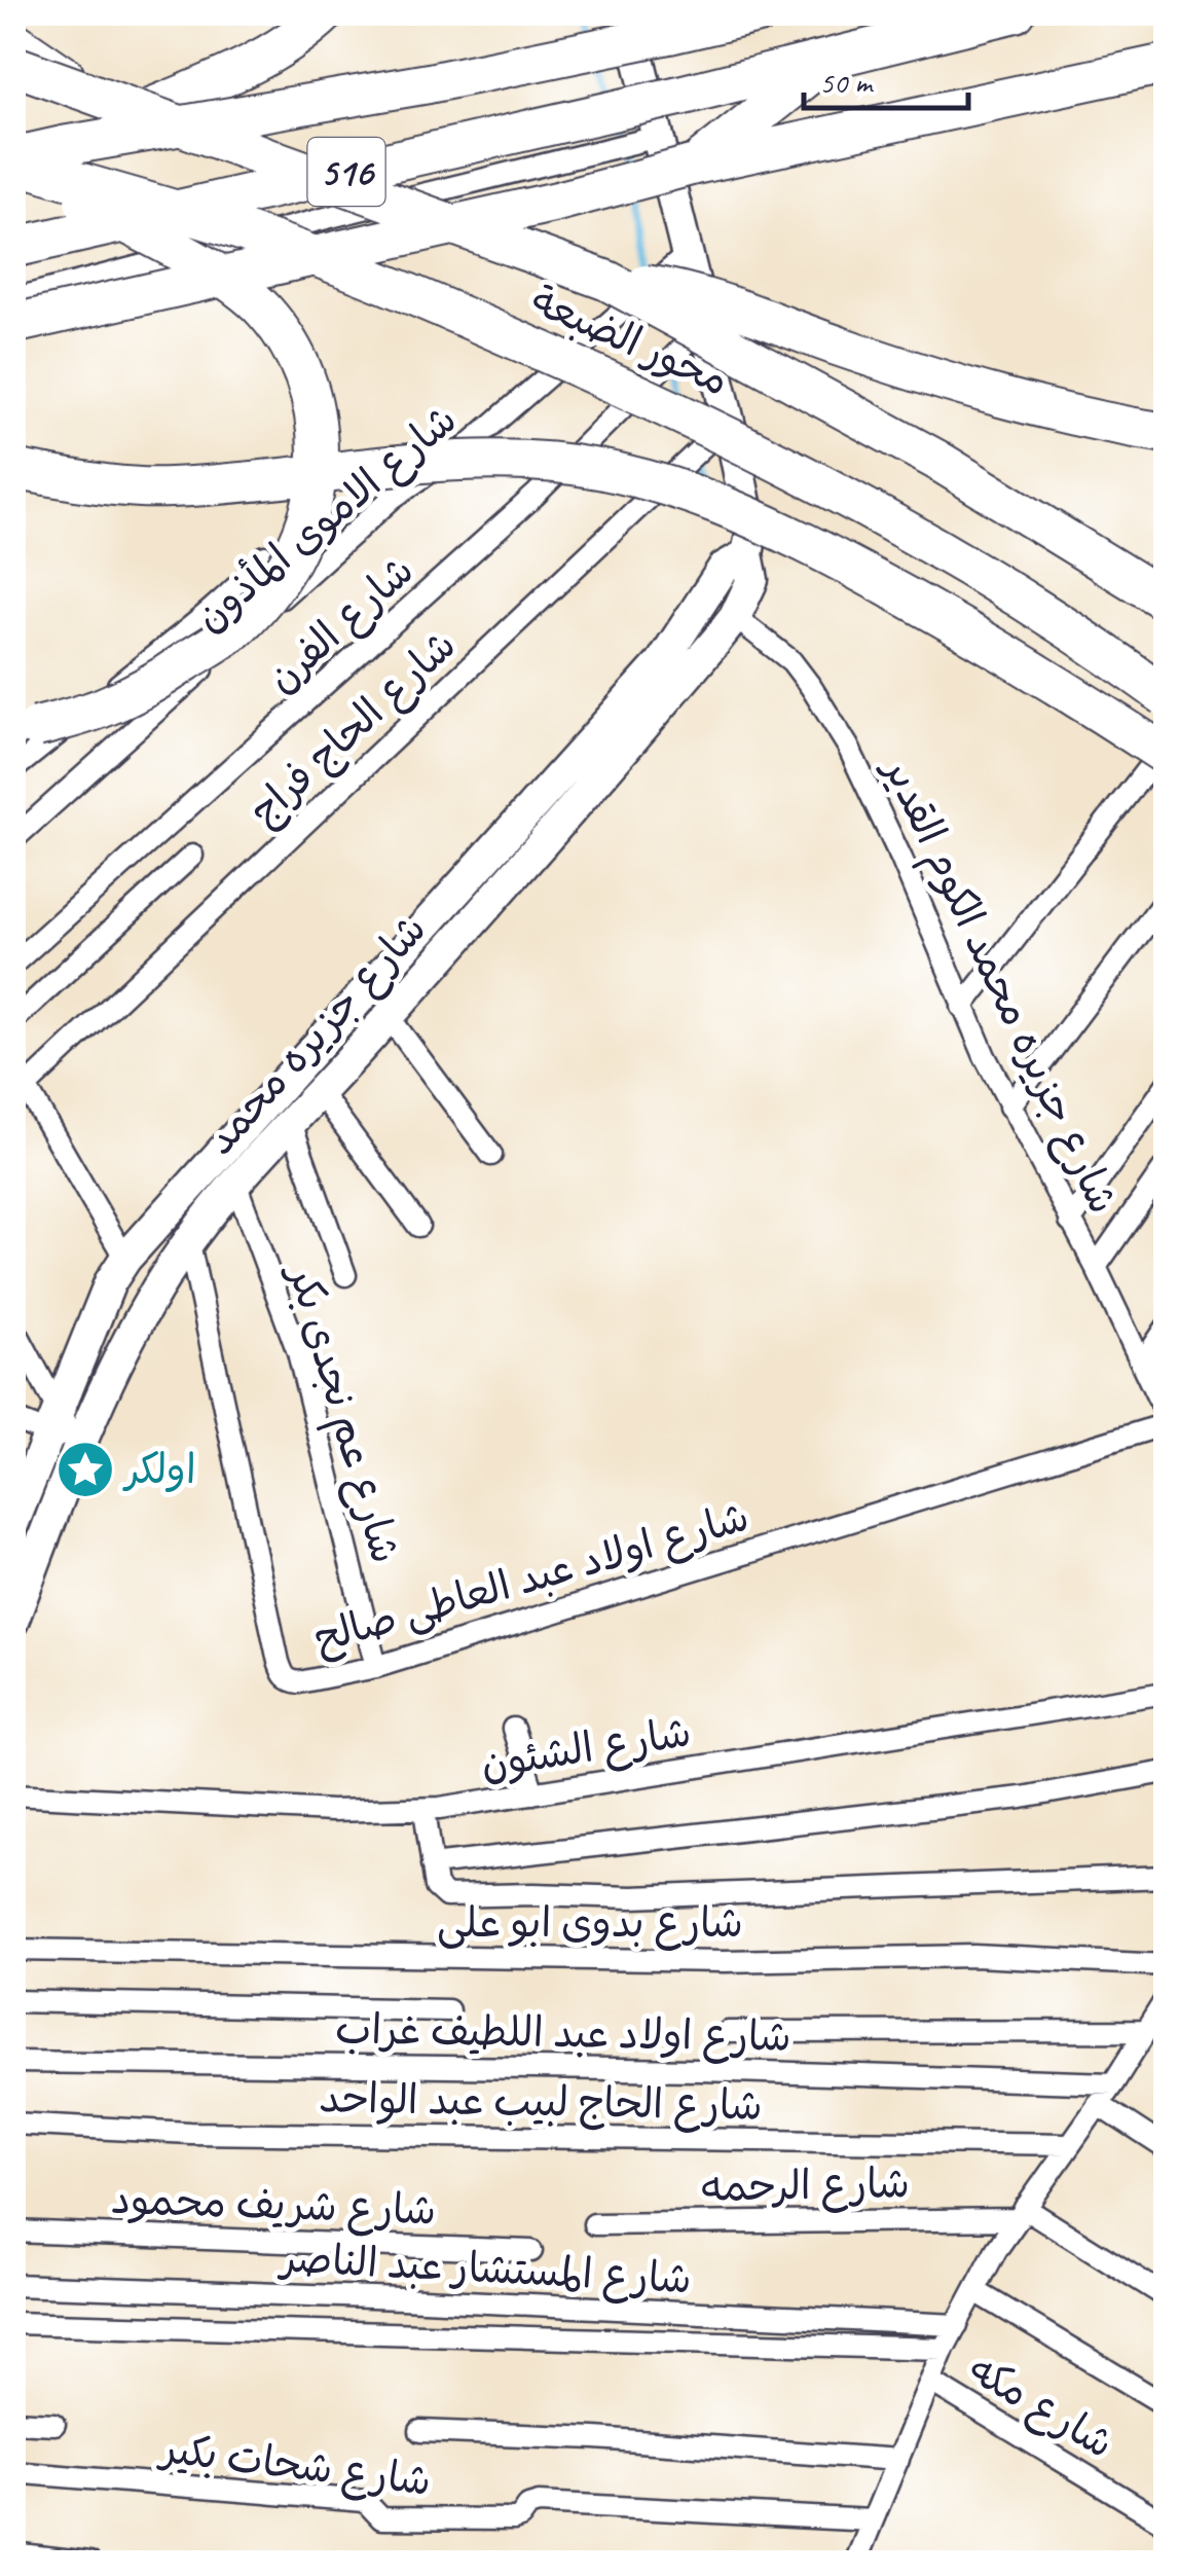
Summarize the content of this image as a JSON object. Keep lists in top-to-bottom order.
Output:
{
  "streets": {
    "highway": ["516", "محور الضبعة"],
    "main road": ["شارع جزيره محمد"],
    "street": [
      "شارع الاموى المأذون",
      "شارع الفرن",
      "شارع الحاج فراج",
      "شارع جزيره محمد الكوم القدير",
      "شارع عم نجدى بكر",
      "شارع اولاد عبد العاطى صالح",
      "شارع الشئون",
      "شارع بدوى ابو على",
      "شارع اولاد عبد اللطيف غراب",
      "شارع الحاج لبيب عبد الواحد",
      "شارع الرحمه",
      "شارع شريف محمود",
      "شارع المستشار عبد الناصر",
      "شارع مكه",
      "شارع شحات بكير"
    ]
  },
  "crossings": [
    ["516", "محور الضبعة"],
    ["شارع الاموى المأذون", "شارع جزيره محمد"],
    ["شارع الفرن", "شارع جزيره محمد"],
    ["شارع الحاج فراج", "شارع جزيره محمد"],
    ["شارع جزيره محمد الكوم القدير", "شارع جزيره محمد"],
    ["شارع جزيره محمد", "شارع عم نجدى بكر"],
    ["شارع جزيره محمد", "شارع اولاد عبد العاطى صالح"],
    ["شارع عم نجدى بكر", "شارع اولاد عبد العاطى صالح"]
  ],
  "places": {
    "place": ["اولكر"]
  },
  "scale_bar": "50 m"
}
